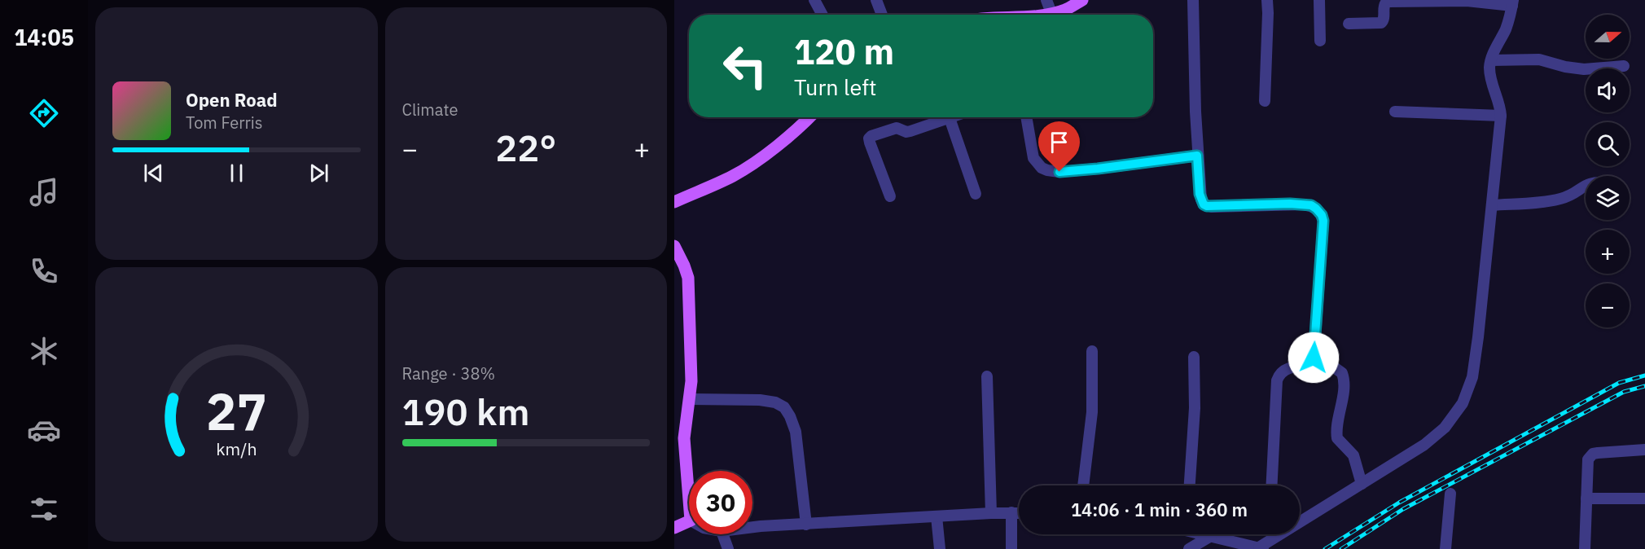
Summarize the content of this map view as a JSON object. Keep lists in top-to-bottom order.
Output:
{
  "north": "right",
  "page": {
    "tabs": "14:05",
    "tile": [
      "Climate",
      ["Range · 38%", "190 km"]
    ],
    "map_buttons": ["+", "−"],
    "turn": ["120 m", "Turn left"],
    "song": ["Open Road", "Tom Ferris"],
    "heat": ["−", "22°", "+"],
    "limit": "30",
    "trip": "14:06 · 1 min · 360 m",
    "gauge": ["27", "km/h"]
  }
}
